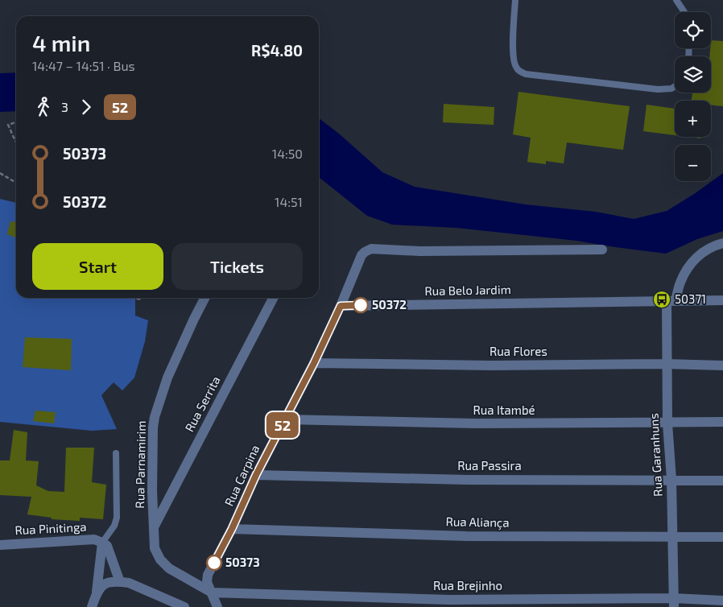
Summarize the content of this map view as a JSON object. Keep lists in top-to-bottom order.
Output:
{
  "streets": {
    "street": [
      "Rua Belo Jardim",
      "Rua Flores",
      "Rua Serrita",
      "Rua Itambé",
      "Rua Garanhuns",
      "Rua Parnamirim",
      "Rua Passira",
      "Rua Carpina",
      "Rua Aliança",
      "Rua Pinitinga",
      "Rua Brejinho"
    ]
  },
  "crossings": [
    ["Rua Belo Jardim", "Rua Garanhuns"],
    ["Rua Belo Jardim", "Rua Carpina"],
    ["Rua Flores", "Rua Garanhuns"],
    ["Rua Flores", "Rua Carpina"],
    ["Rua Serrita", "Rua Parnamirim"],
    ["Rua Itambé", "Rua Garanhuns"],
    ["Rua Itambé", "Rua Carpina"],
    ["Rua Garanhuns", "Rua Passira"],
    ["Rua Garanhuns", "Rua Aliança"],
    ["Rua Garanhuns", "Rua Brejinho"],
    ["Rua Parnamirim", "Rua Carpina"],
    ["Rua Parnamirim", "Rua Brejinho"],
    ["Rua Passira", "Rua Carpina"],
    ["Rua Carpina", "Rua Aliança"],
    ["Rua Carpina", "Rua Brejinho"]
  ],
  "places": {
    "bus stop": ["50371"],
    "other": ["50372", "50373"]
  },
  "lines": ["bus line 52"],
  "page": {
    "on_map": "52",
    "map_buttons": ["+", "−"],
    "heading": ["4 min", "14:47 – 14:51 · Bus", "R$4.80"],
    "legs": ["3", "52"],
    "list": [
      {
        "name": "50373",
        "value": "14:50"
      },
      {
        "name": "50372",
        "value": "14:51"
      }
    ],
    "buttons": ["Start", "Tickets"]
  }
}
